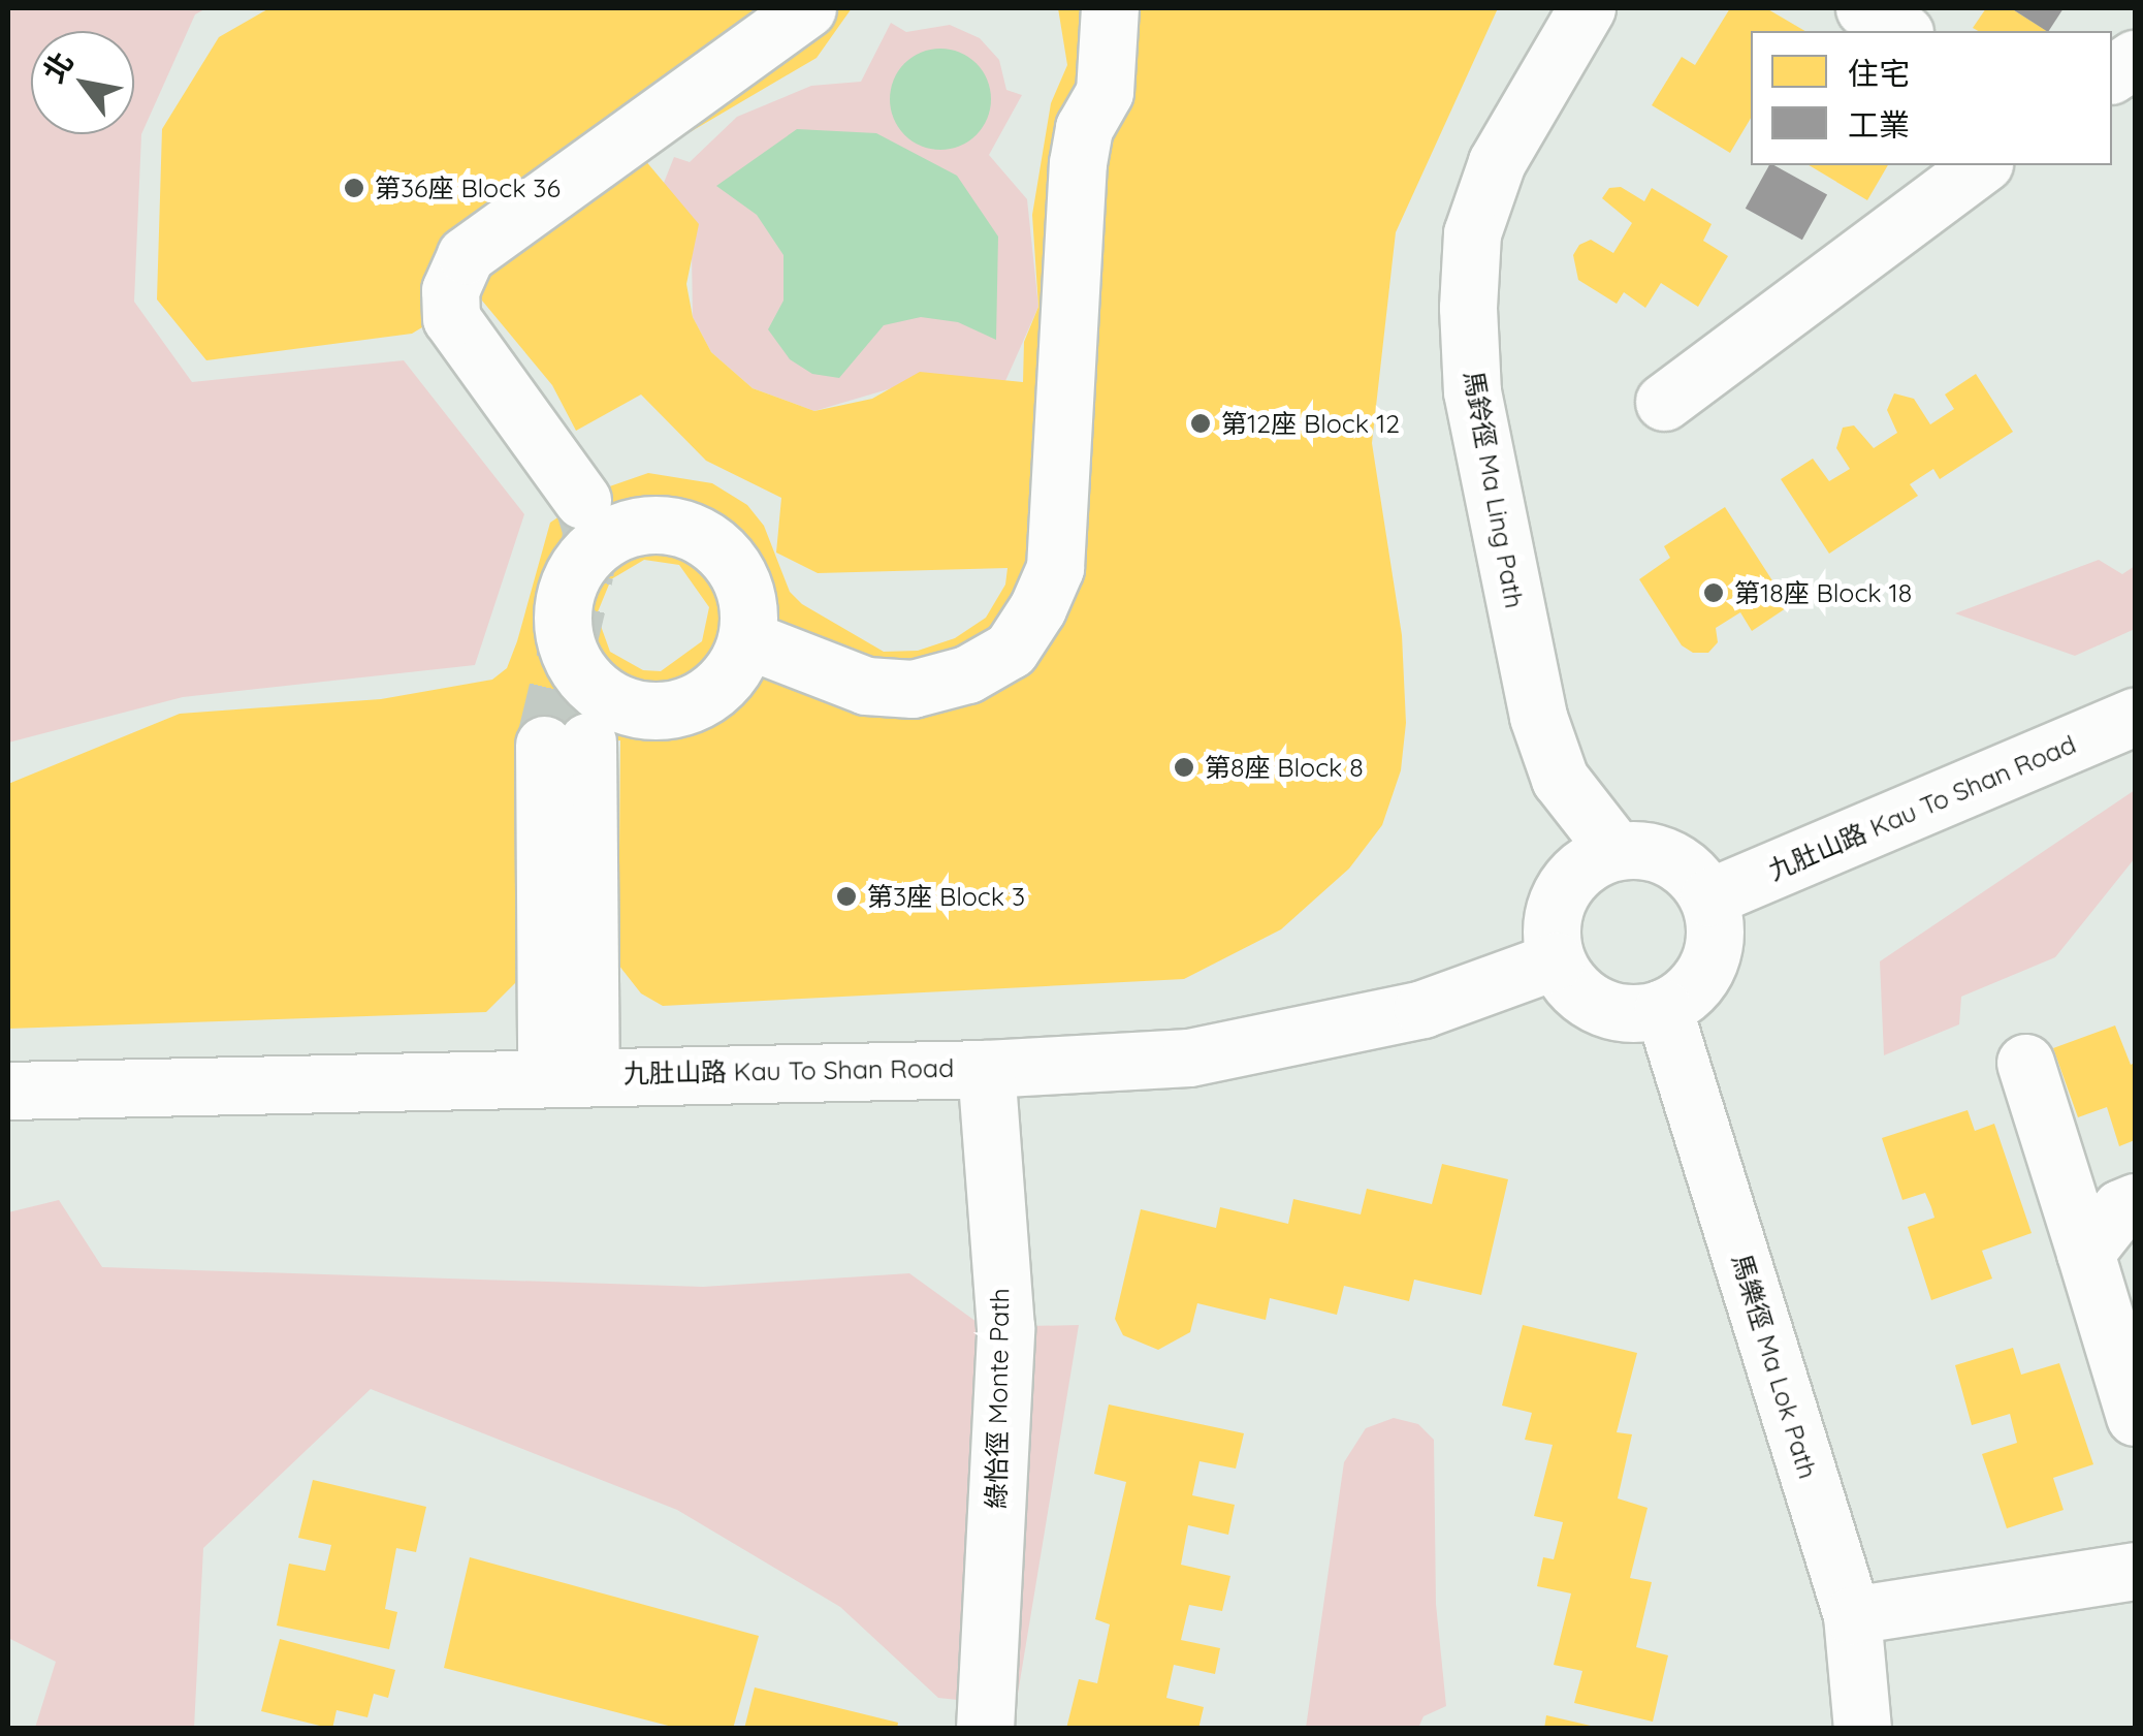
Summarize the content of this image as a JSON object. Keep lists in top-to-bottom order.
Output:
{
  "streets": {
    "street": [
      "馬鈴徑 Ma Ling Path",
      "九肚山路 Kau To Shan Road",
      "馬樂徑 Ma Lok Path",
      "綠怡徑 Monte Path"
    ]
  },
  "crossings": [
    ["馬鈴徑 Ma Ling Path", "九肚山路 Kau To Shan Road"],
    ["馬鈴徑 Ma Ling Path", "馬樂徑 Ma Lok Path"],
    ["九肚山路 Kau To Shan Road", "馬樂徑 Ma Lok Path"],
    ["九肚山路 Kau To Shan Road", "綠怡徑 Monte Path"]
  ],
  "places": [
    "第36座 Block 36",
    "第12座 Block 12",
    "第18座 Block 18",
    "第8座 Block 8",
    "第3座 Block 3"
  ],
  "legend": ["住宅", "工業"],
  "north": "top left"
}
